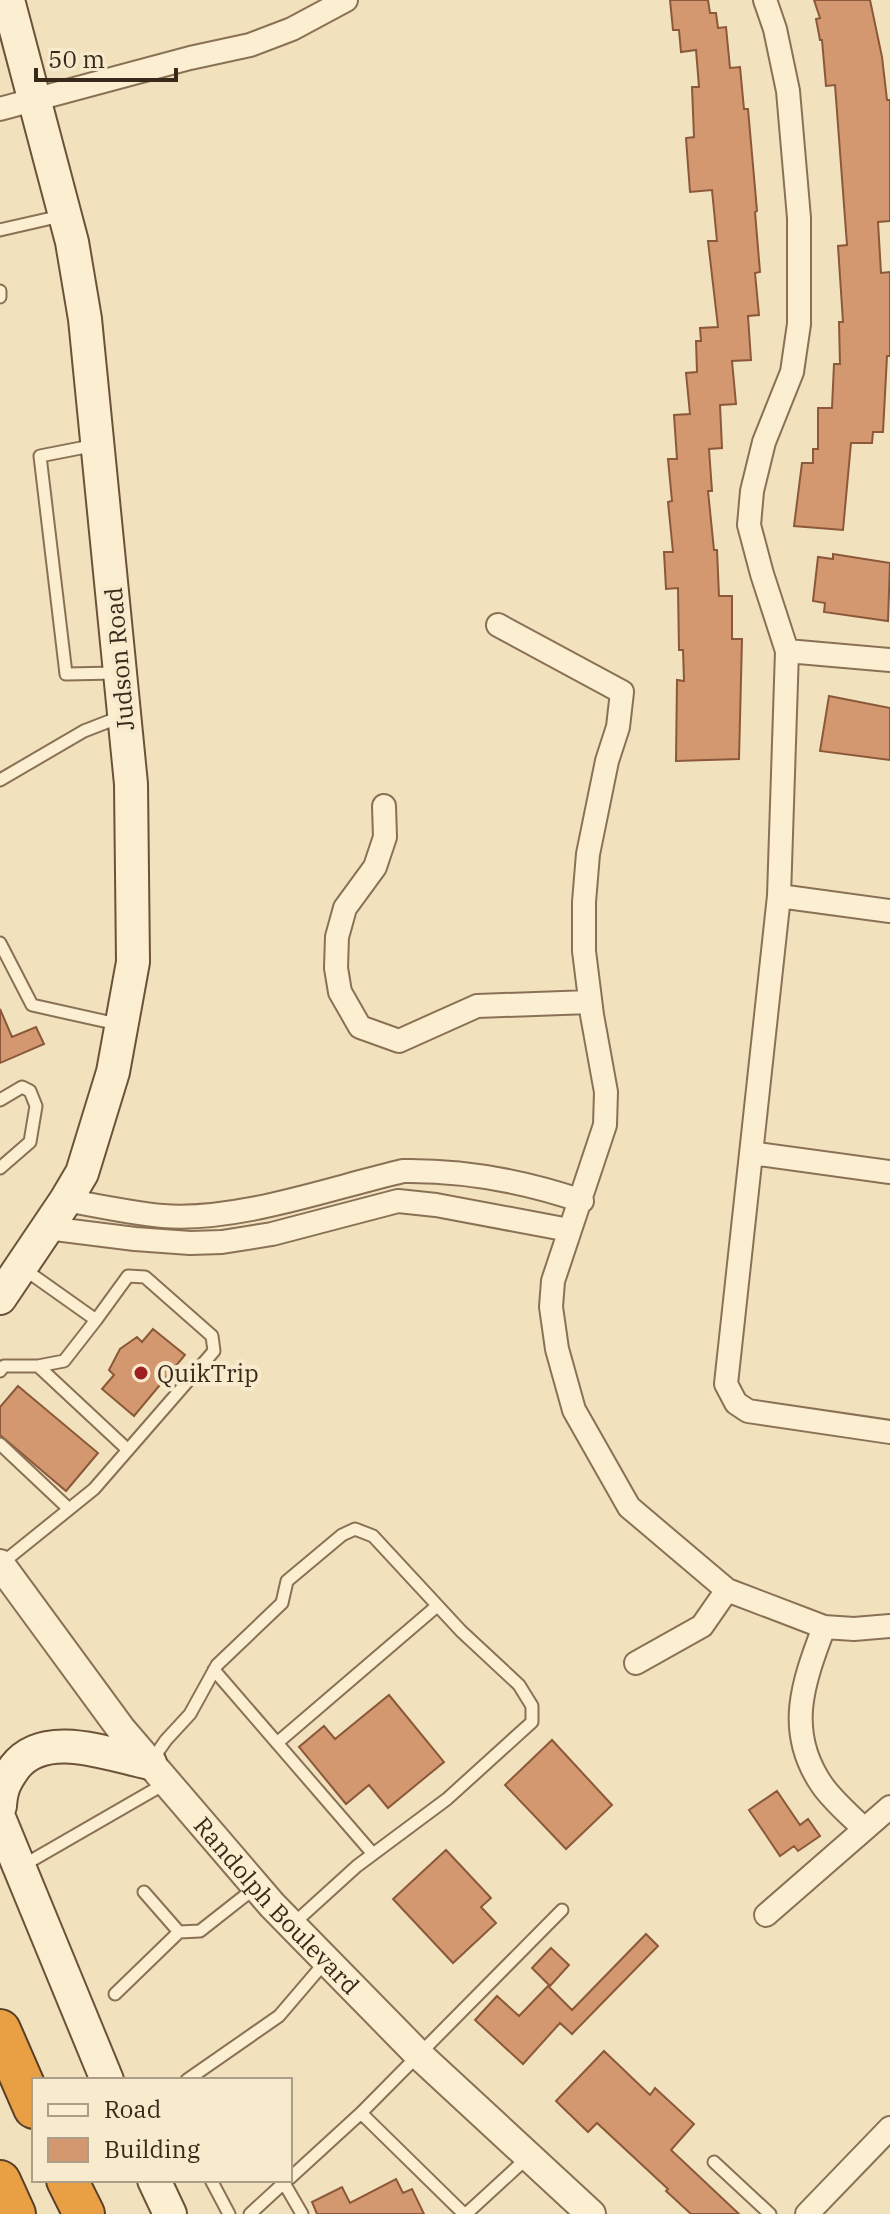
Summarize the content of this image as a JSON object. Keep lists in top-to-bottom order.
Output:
{
  "streets": {
    "main road": ["Judson Road"],
    "street": ["Randolph Boulevard"]
  },
  "places": ["QuikTrip"],
  "legend": ["Road", "Building"],
  "scale_bar": "50 m"
}
